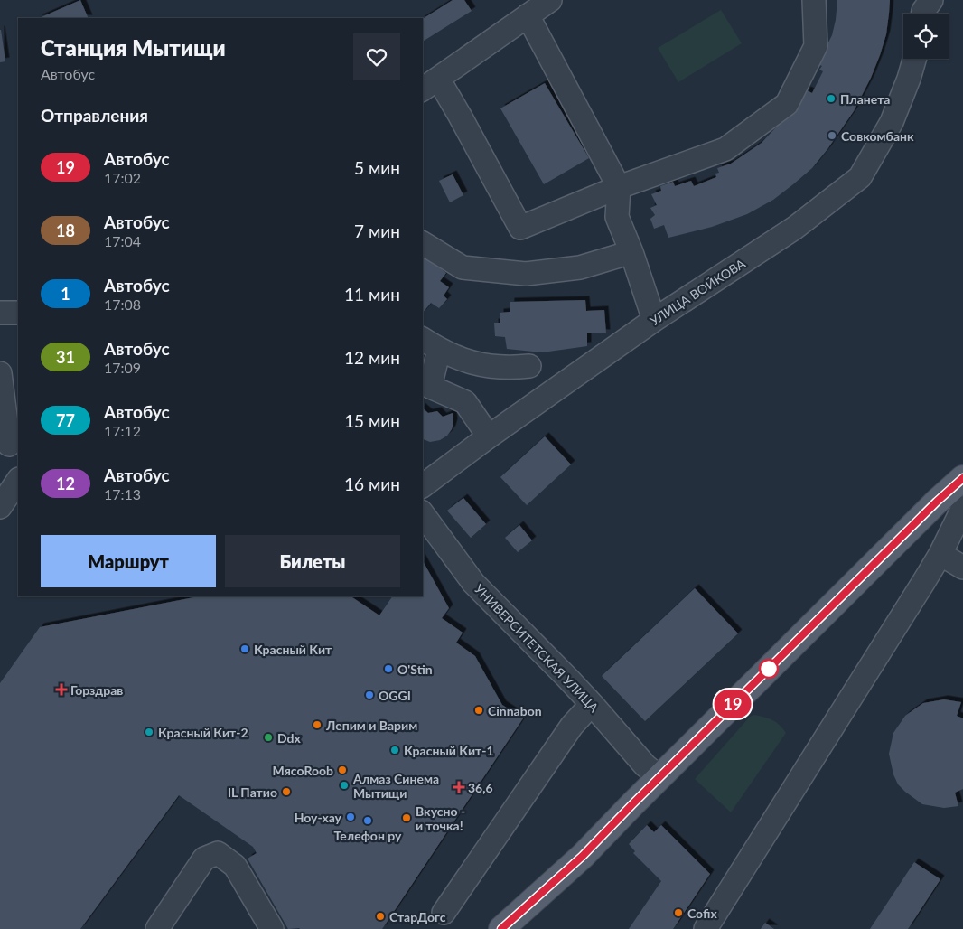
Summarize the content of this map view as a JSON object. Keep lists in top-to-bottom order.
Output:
{
  "streets": {
    "street": ["УЛИЦА ВОЙКОВА", "УНИВЕРСИТЕТСКАЯ УЛИЦА"]
  },
  "places": {
    "other": [
      "Планета",
      "Совкомбанк",
      "Красный Кит",
      "O'Stin",
      "OGGI",
      "Cinnabon",
      "Лепим и Варим",
      "Красный Кит-2",
      "Ddx",
      "Красный Кит-1",
      "МясоRoob",
      "Алмаз Синема Мытищи",
      "IL Патио",
      "Ноу-хау",
      "Вкусно - и точка!",
      "Телефон ру",
      "Cofix",
      "СтарДогс"
    ],
    "health": ["Горздрав", "36,6"]
  },
  "lines": ["bus line 19"],
  "page": {
    "on_map": "19",
    "heading": [
      ["Станция Мытищи", "Автобус"],
      "Отправления"
    ],
    "list": [
      {
        "mark": "19",
        "name": "Автобус",
        "note": "17:02",
        "value": "5 мин"
      },
      {
        "mark": "18",
        "name": "Автобус",
        "note": "17:04",
        "value": "7 мин"
      },
      {
        "mark": "1",
        "name": "Автобус",
        "note": "17:08",
        "value": "11 мин"
      },
      {
        "mark": "31",
        "name": "Автобус",
        "note": "17:09",
        "value": "12 мин"
      },
      {
        "mark": "77",
        "name": "Автобус",
        "note": "17:12",
        "value": "15 мин"
      },
      {
        "mark": "12",
        "name": "Автобус",
        "note": "17:13",
        "value": "16 мин"
      }
    ],
    "buttons": ["Маршрут", "Билеты"]
  }
}
